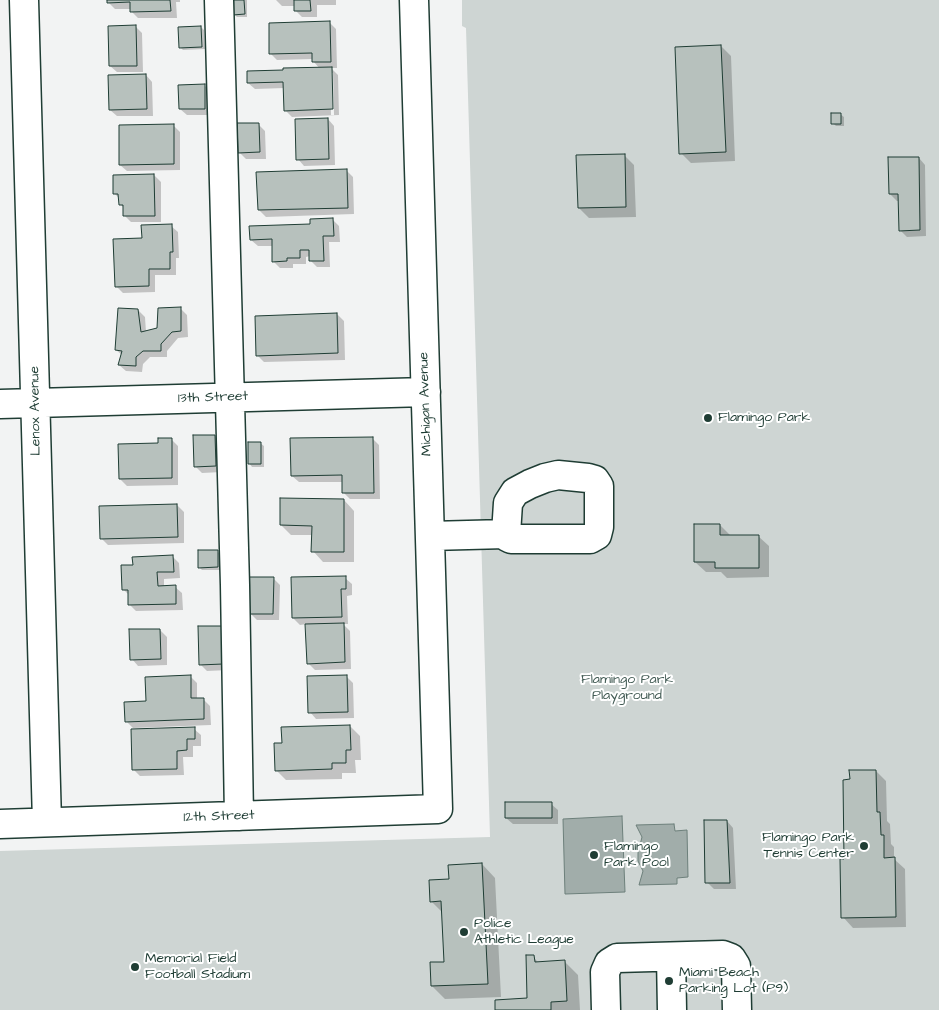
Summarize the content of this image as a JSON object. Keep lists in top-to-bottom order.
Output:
{
  "streets": {
    "street": [
      "13th Street",
      "Michigan Avenue",
      "Lenox Avenue",
      "12th Street"
    ]
  },
  "crossings": [
    ["13th Street", "Michigan Avenue"],
    ["13th Street", "Lenox Avenue"],
    ["Michigan Avenue", "12th Street"],
    ["Lenox Avenue", "12th Street"]
  ],
  "parks": ["Flamingo Park Playground"],
  "places": [
    "Flamingo Park",
    "Flamingo Park Tennis Center",
    "Flamingo Park Pool",
    "Police Athletic League",
    "Memorial Field Football Stadium",
    "Miami Beach Parking Lot (P9)"
  ]
}
